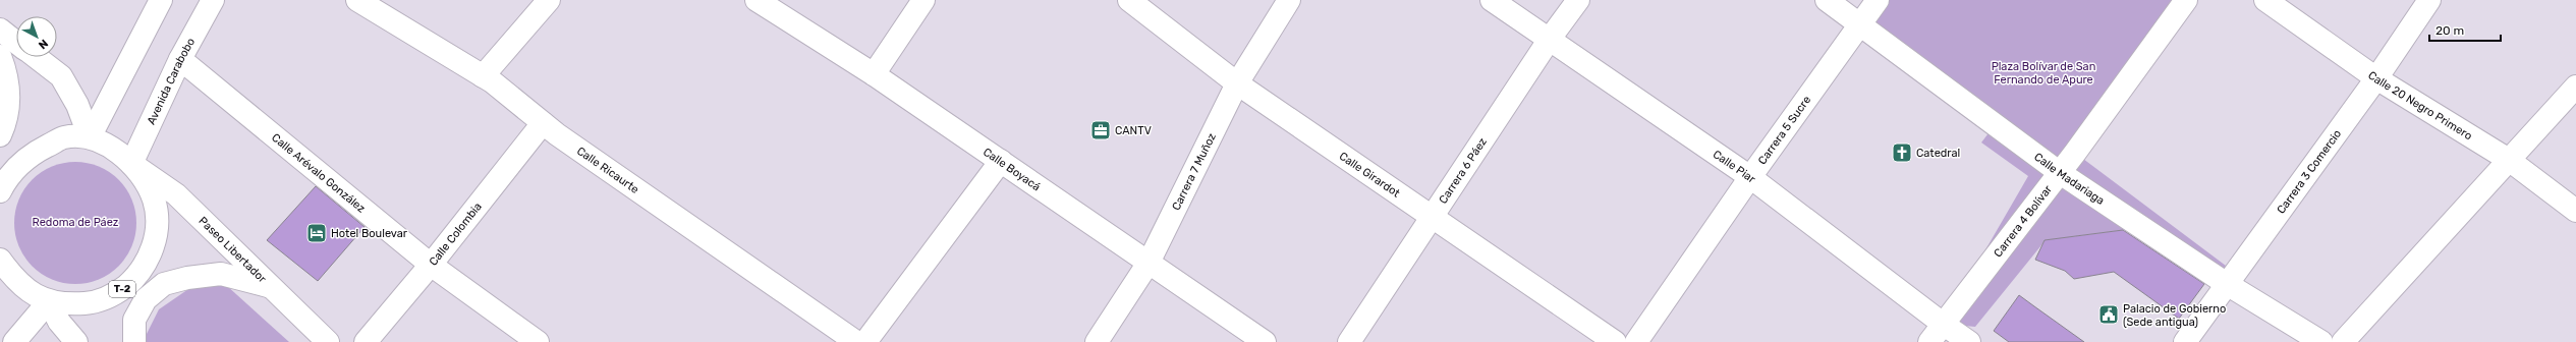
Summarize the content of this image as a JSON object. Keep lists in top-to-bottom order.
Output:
{
  "streets": {
    "main road": [
      "Avenida Carabobo",
      "Calle 20 Negro Primero",
      "Carrera 5 Sucre",
      "Calle Piar",
      "Calle Boyacá",
      "Calle Ricaurte",
      "Carrera 6 Páez",
      "Carrera 7 Muñoz",
      "Carrera 3 Comercio",
      "Calle Arévalo González",
      "Calle Girardot",
      "Calle Madariaga",
      "Carrera 4 Bolívar",
      "Calle Colombia",
      "Paseo Libertador",
      "T-2"
    ]
  },
  "crossings": [
    ["Avenida Carabobo", "Calle Arévalo González"],
    ["Avenida Carabobo", "Paseo Libertador"],
    ["Avenida Carabobo", "T-2"],
    ["Calle 20 Negro Primero", "Carrera 3 Comercio"],
    ["Carrera 5 Sucre", "Calle Piar"],
    ["Carrera 5 Sucre", "Calle Madariaga"],
    ["Calle Piar", "Carrera 6 Páez"],
    ["Calle Piar", "Carrera 4 Bolívar"],
    ["Calle Boyacá", "Carrera 7 Muñoz"],
    ["Calle Ricaurte", "Calle Colombia"],
    ["Carrera 6 Páez", "Calle Girardot"],
    ["Carrera 7 Muñoz", "Calle Girardot"],
    ["Carrera 3 Comercio", "Calle Madariaga"],
    ["Calle Arévalo González", "Calle Colombia"],
    ["Calle Madariaga", "Carrera 4 Bolívar"],
    ["Paseo Libertador", "T-2"]
  ],
  "parks": ["Plaza Bolívar de San Fernando de Apure", "Redoma de Páez"],
  "places": {
    "office": ["CANTV"],
    "church": ["Catedral"],
    "hotel": ["Hotel Boulevar"],
    "public building": ["Palacio de Gobierno (Sede antigua)"]
  },
  "scale_bar": "20 m",
  "north": "bottom right"
}
